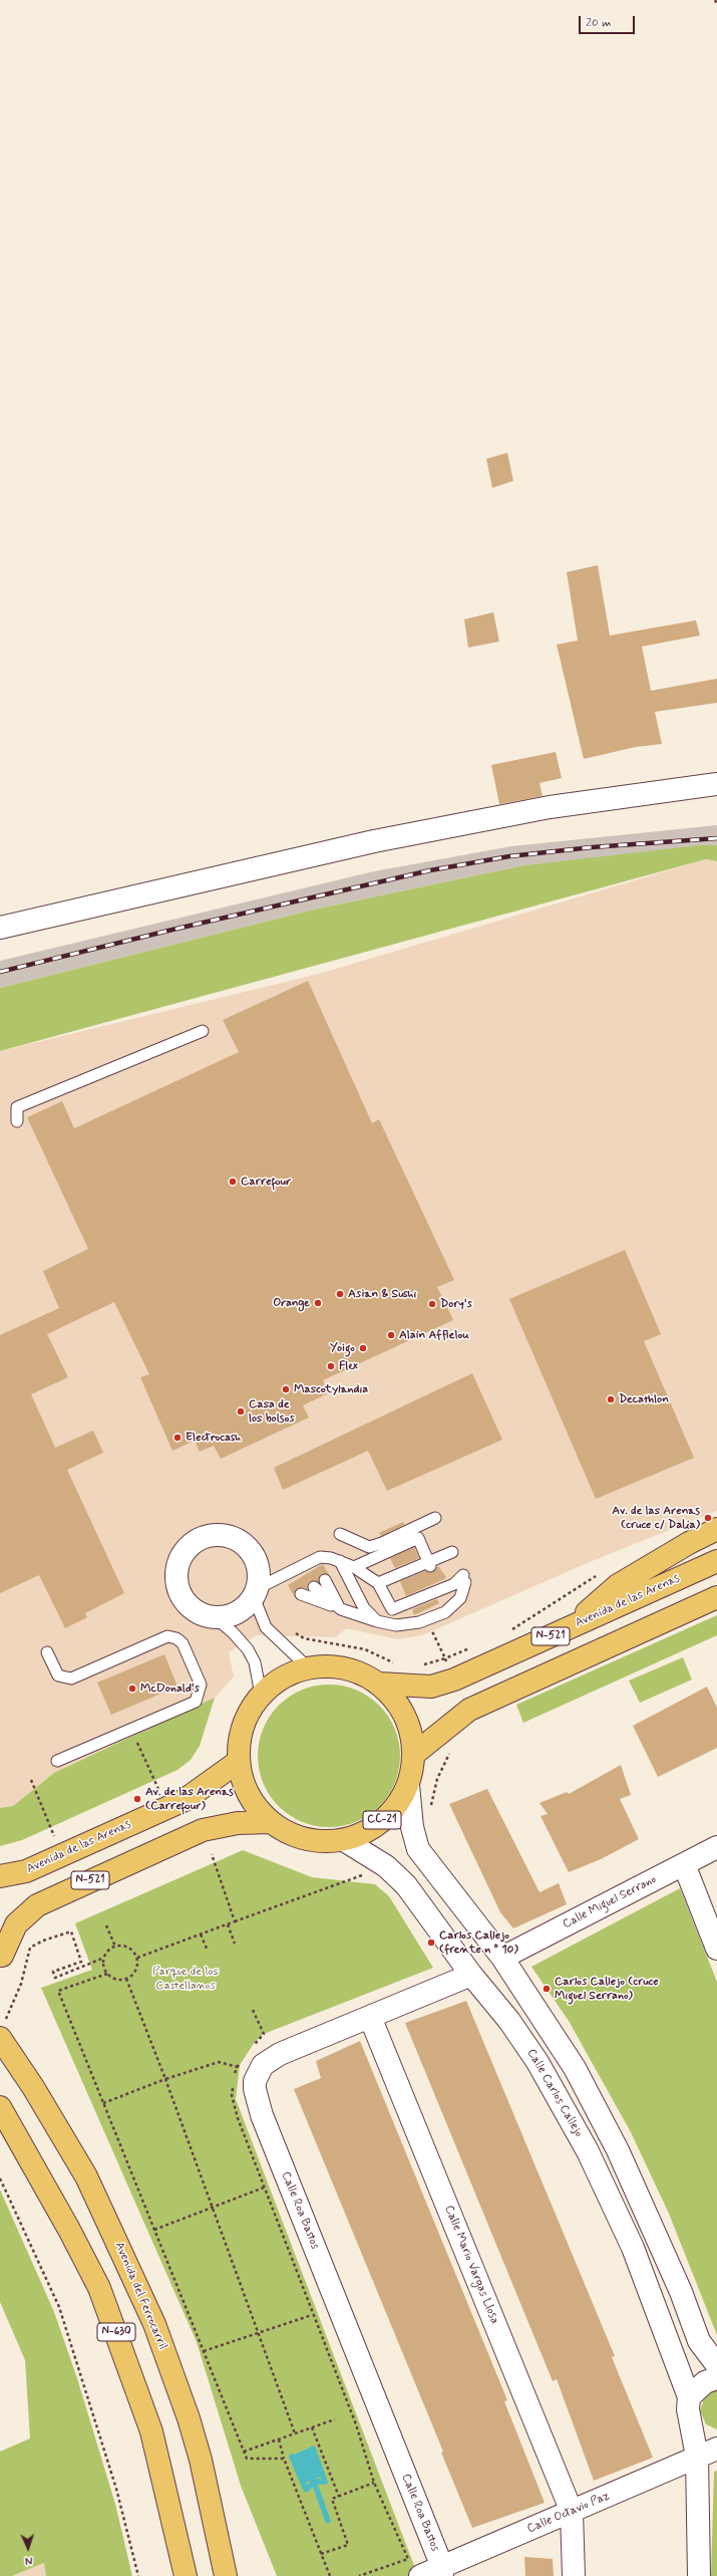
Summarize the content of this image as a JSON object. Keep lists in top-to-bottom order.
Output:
{
  "streets": {
    "highway": [
      "Avenida de las Arenas",
      "N-521",
      "CC-21",
      "Avenida del Ferrocarril",
      "N-630"
    ],
    "street": [
      "Calle Miguel Serrano",
      "Calle Carlos Callejo",
      "Calle Roa Bastos",
      "Calle Mario Vargas Llosa",
      "Calle Octavio Paz"
    ]
  },
  "crossings": [
    ["Avenida de las Arenas", "N-521"],
    ["N-521", "CC-21"],
    ["N-521", "Calle Carlos Callejo"],
    ["CC-21", "Calle Carlos Callejo"],
    ["Calle Carlos Callejo", "Calle Octavio Paz"],
    ["Calle Roa Bastos", "Calle Octavio Paz"],
    ["Calle Mario Vargas Llosa", "Calle Octavio Paz"]
  ],
  "parks": ["Parque de los Castellanos"],
  "places": [
    "Carrefour",
    "Asian & Sushi",
    "Orange",
    "Dory's",
    "Alain Afflelou",
    "Yoigo",
    "Flex",
    "Mascotylandia",
    "Decathlon",
    "Casa de los bolsos",
    "Electrocash",
    "Av. de las Arenas (cruce c/ Dalia)",
    "McDonald's",
    "Av. de las Arenas (Carrefour)",
    "Carlos Callejo (frente n º 10)",
    "Carlos Callejo (cruce Miguel Serrano)"
  ],
  "scale_bar": "20 m",
  "north": "bottom"
}
